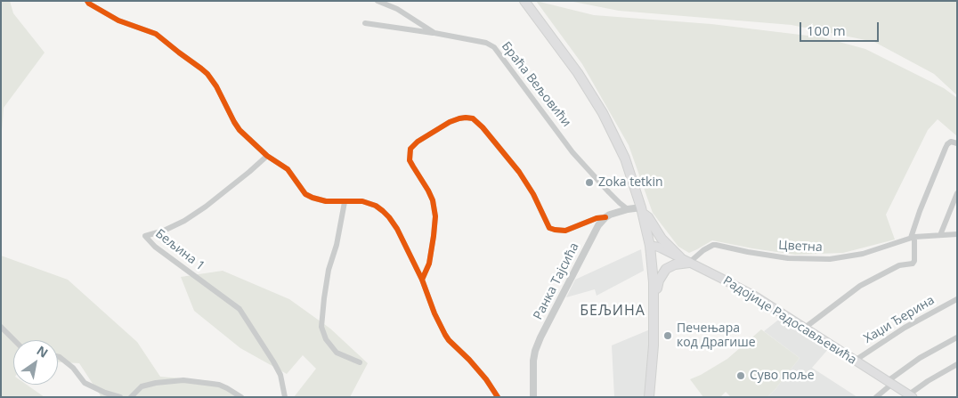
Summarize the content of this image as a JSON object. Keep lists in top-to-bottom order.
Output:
{
  "streets": {
    "main road": ["Радојице Радосављевића"],
    "street": [
      "Браћа Вељовићи",
      "Цветна",
      "Бељина 1",
      "Ранка Тајсића",
      "Хаџи Ђерина"
    ]
  },
  "crossings": [
    ["Цветна", "Радојице Радосављевића"],
    ["Хаџи Ђерина", "Радојице Радосављевића"]
  ],
  "districts": ["БЕЉИНА"],
  "places": ["Zoka tetkin", "Печењара код Драгише", "Суво поље"],
  "scale_bar": "100 m",
  "north": "top right"
}
